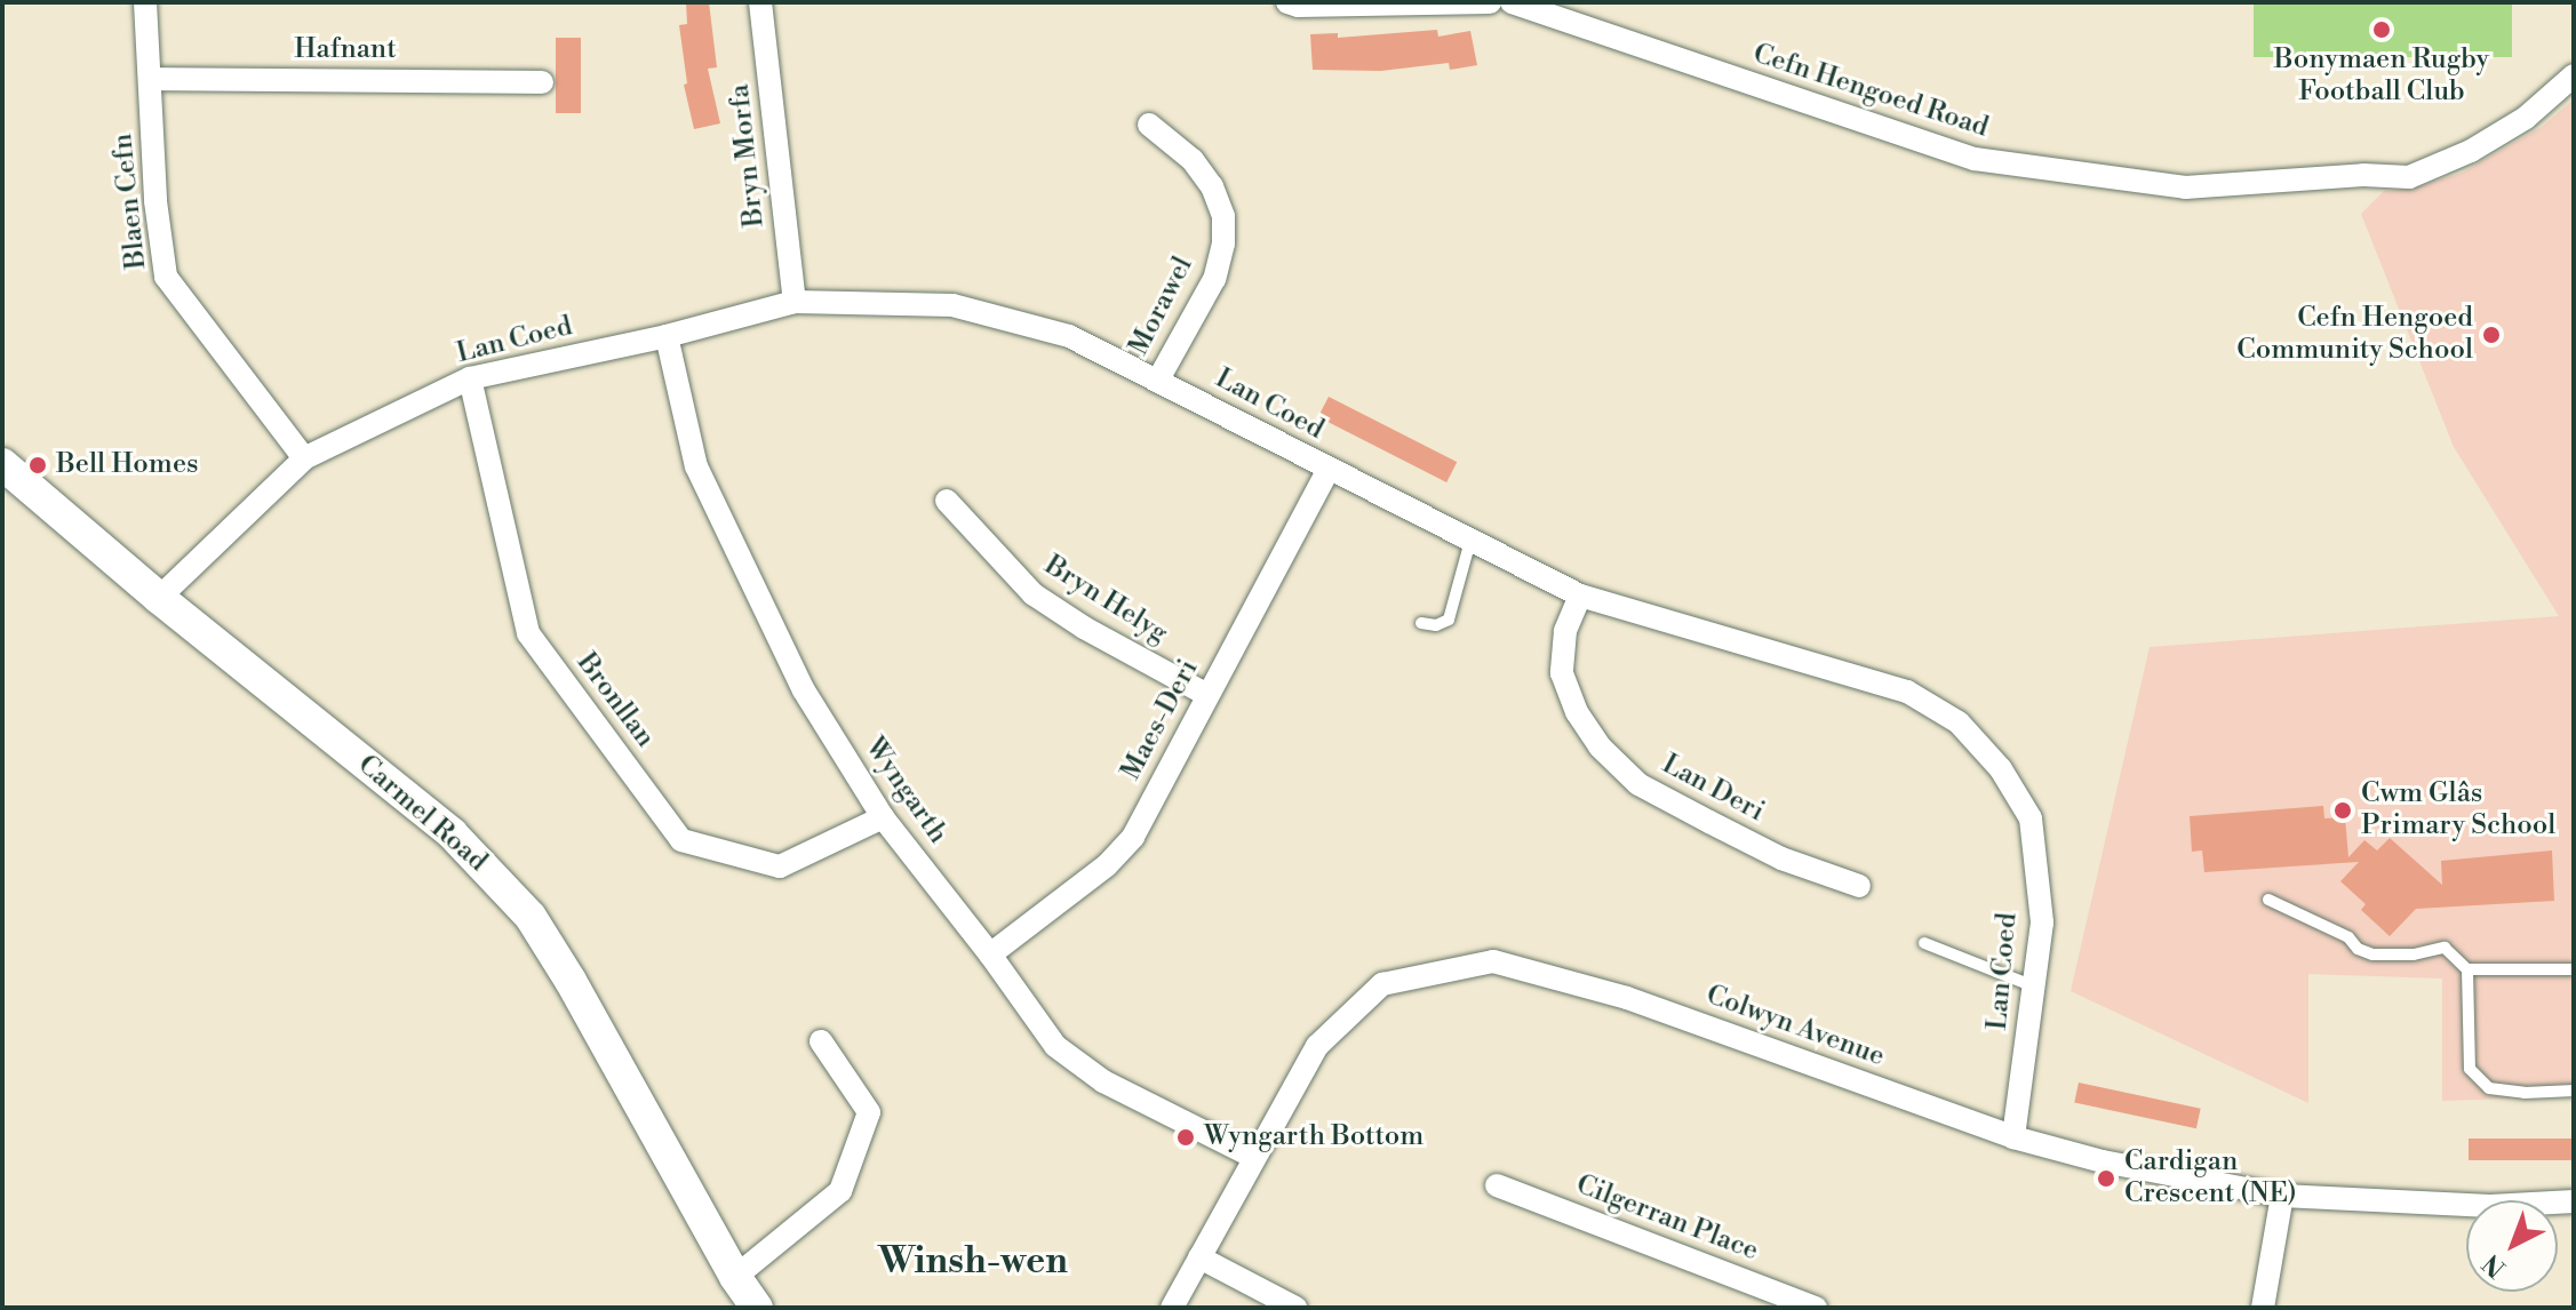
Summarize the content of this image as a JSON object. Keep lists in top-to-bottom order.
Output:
{
  "streets": {
    "street": [
      "Hafnant",
      "Cefn Hengoed Road",
      "Bryn Morfa",
      "Blaen Cefn",
      "Morawel",
      "Lan Coed",
      "Bryn Helyg",
      "Bronllan",
      "Maes-Deri",
      "Lan Deri",
      "Wyngarth",
      "Carmel Road",
      "Colwyn Avenue",
      "Cilgerran Place"
    ]
  },
  "crossings": [
    ["Hafnant", "Blaen Cefn"],
    ["Bryn Morfa", "Lan Coed"],
    ["Blaen Cefn", "Lan Coed"],
    ["Morawel", "Lan Coed"],
    ["Lan Coed", "Bronllan"],
    ["Lan Coed", "Maes-Deri"],
    ["Lan Coed", "Lan Deri"],
    ["Lan Coed", "Wyngarth"],
    ["Lan Coed", "Carmel Road"],
    ["Lan Coed", "Colwyn Avenue"],
    ["Bryn Helyg", "Maes-Deri"],
    ["Bronllan", "Wyngarth"],
    ["Maes-Deri", "Wyngarth"],
    ["Wyngarth", "Colwyn Avenue"]
  ],
  "districts": ["Winsh-wen"],
  "places": [
    "Bonymaen Rugby Football Club",
    "Cefn Hengoed Community School",
    "Bell Homes",
    "Cwm Glâs Primary School",
    "Wyngarth Bottom",
    "Cardigan Crescent (NE)"
  ],
  "north": "bottom left"
}
